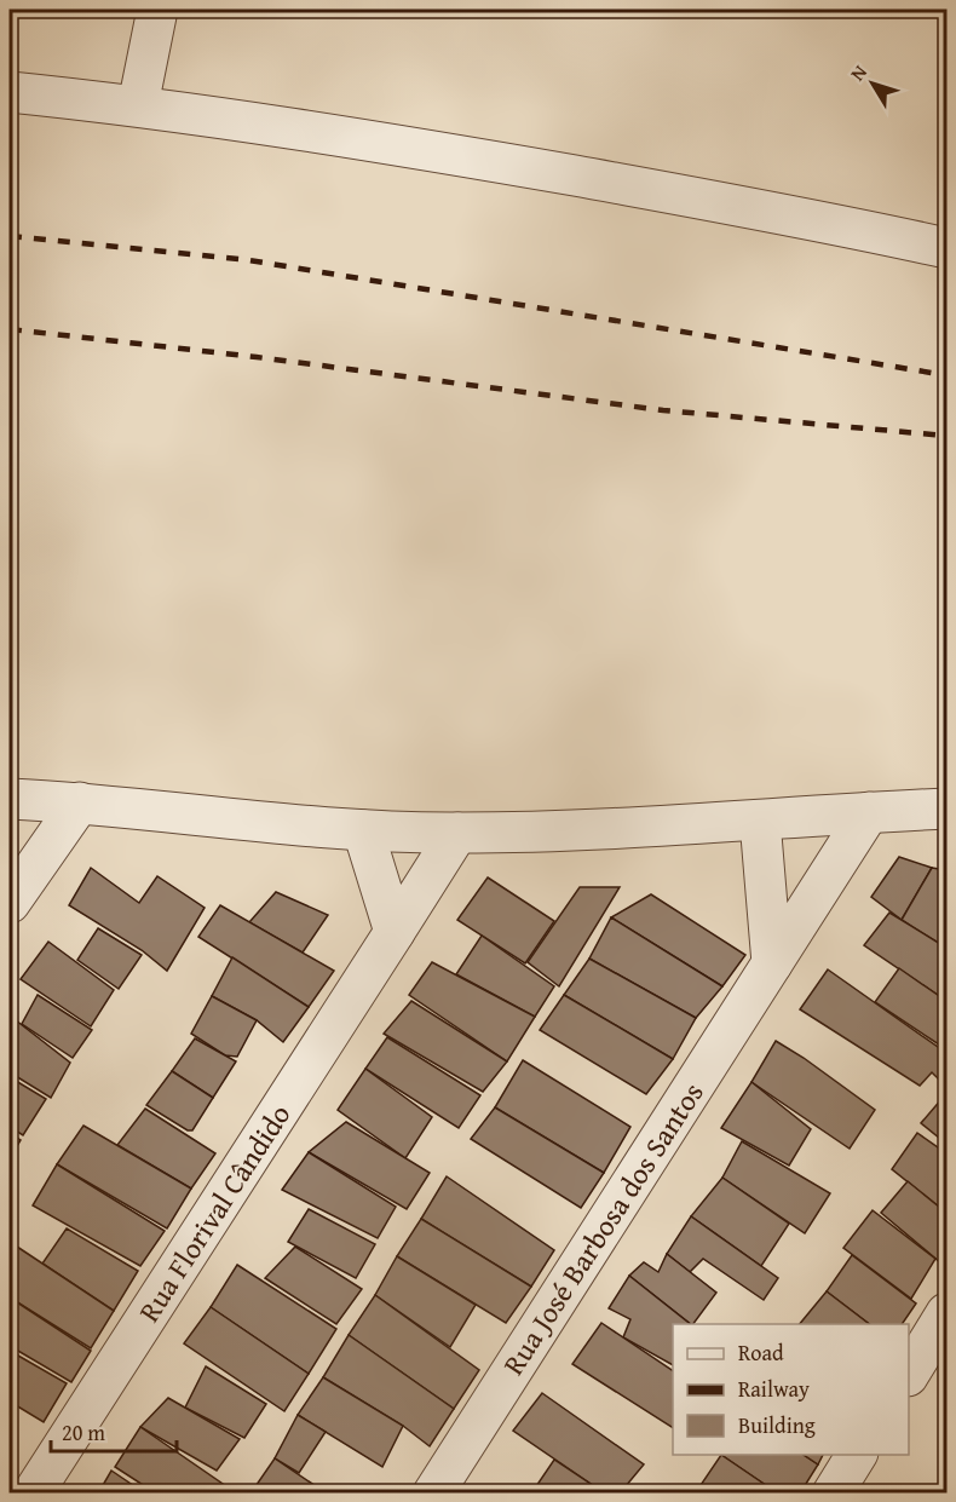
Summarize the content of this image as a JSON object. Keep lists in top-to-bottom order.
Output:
{
  "streets": {
    "street": ["Rua Florival Cândido", "Rua José Barbosa dos Santos"]
  },
  "legend": ["Road", "Railway", "Building"],
  "scale_bar": "20 m",
  "north": "top left"
}
